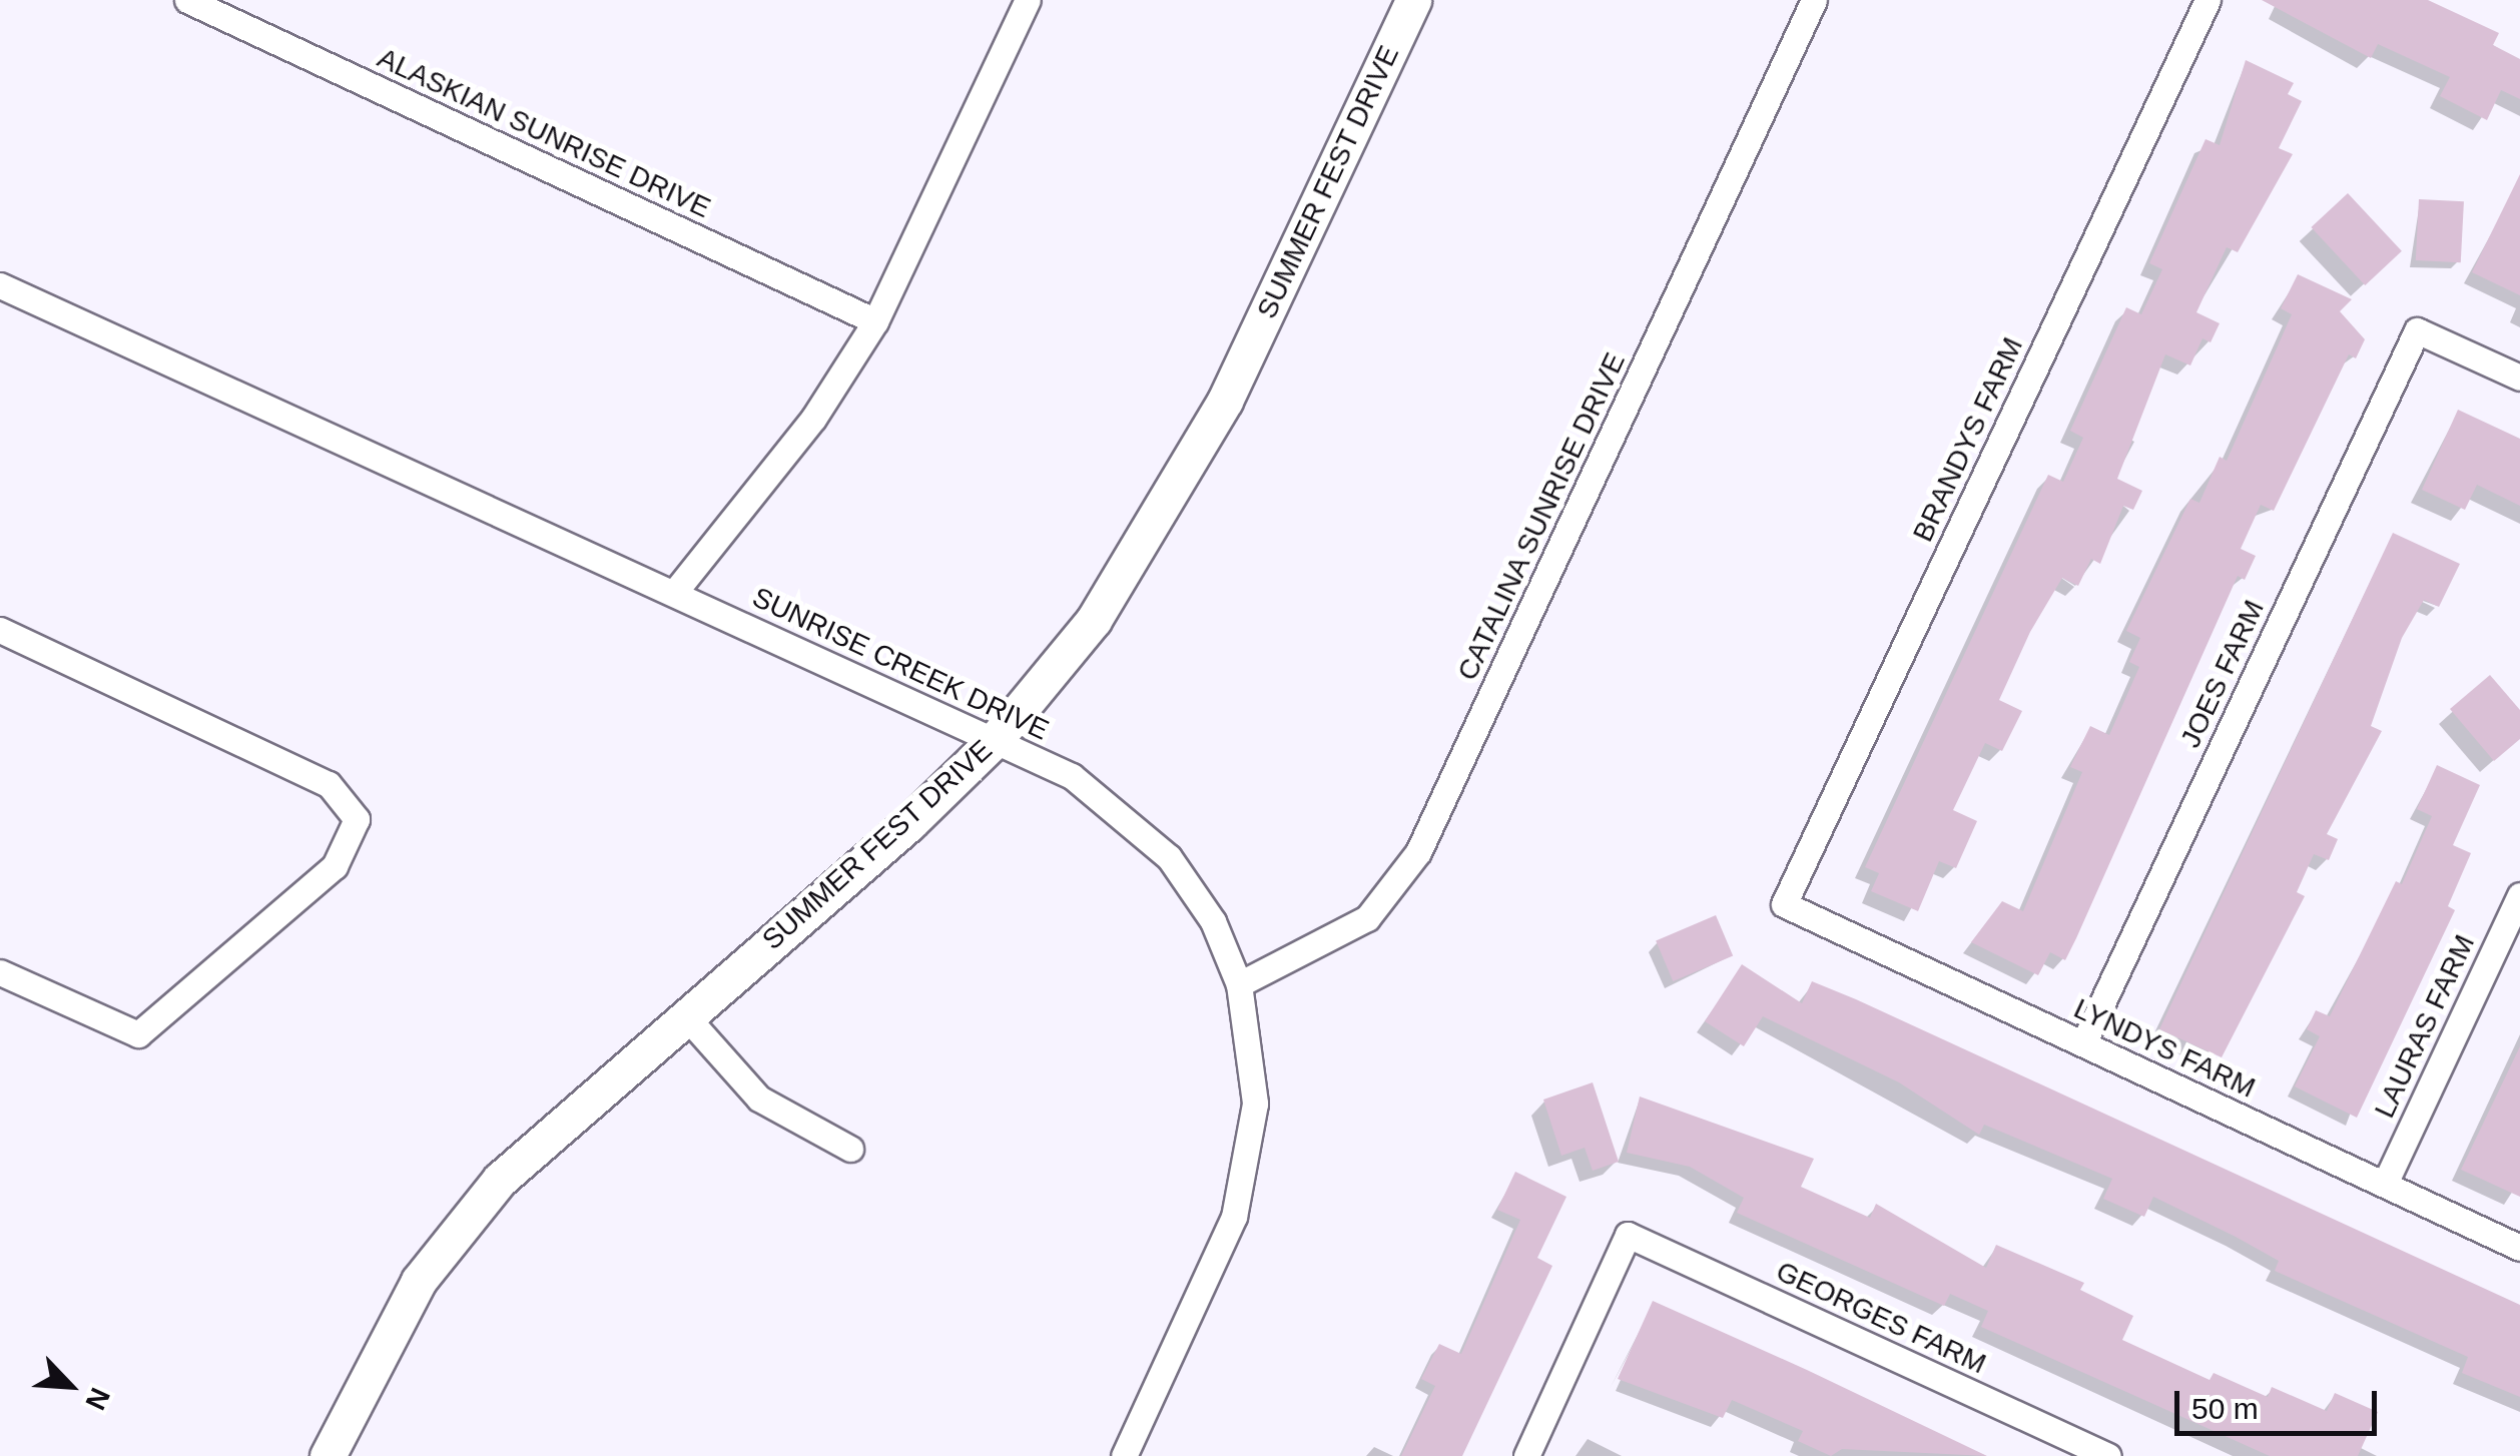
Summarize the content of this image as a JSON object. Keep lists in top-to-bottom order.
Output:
{
  "streets": {
    "street": [
      "ALASKIAN SUNRISE DRIVE",
      "SUMMER FEST DRIVE",
      "BRANDYS FARM",
      "CATALINA SUNRISE DRIVE",
      "SUNRISE CREEK DRIVE",
      "JOES FARM",
      "LAURAS FARM",
      "LYNDYS FARM",
      "GEORGES FARM"
    ]
  },
  "crossings": [
    ["SUMMER FEST DRIVE", "SUNRISE CREEK DRIVE"],
    ["BRANDYS FARM", "LYNDYS FARM"],
    ["CATALINA SUNRISE DRIVE", "SUNRISE CREEK DRIVE"],
    ["JOES FARM", "LYNDYS FARM"],
    ["LAURAS FARM", "LYNDYS FARM"]
  ],
  "scale_bar": "50 m",
  "north": "bottom right"
}
